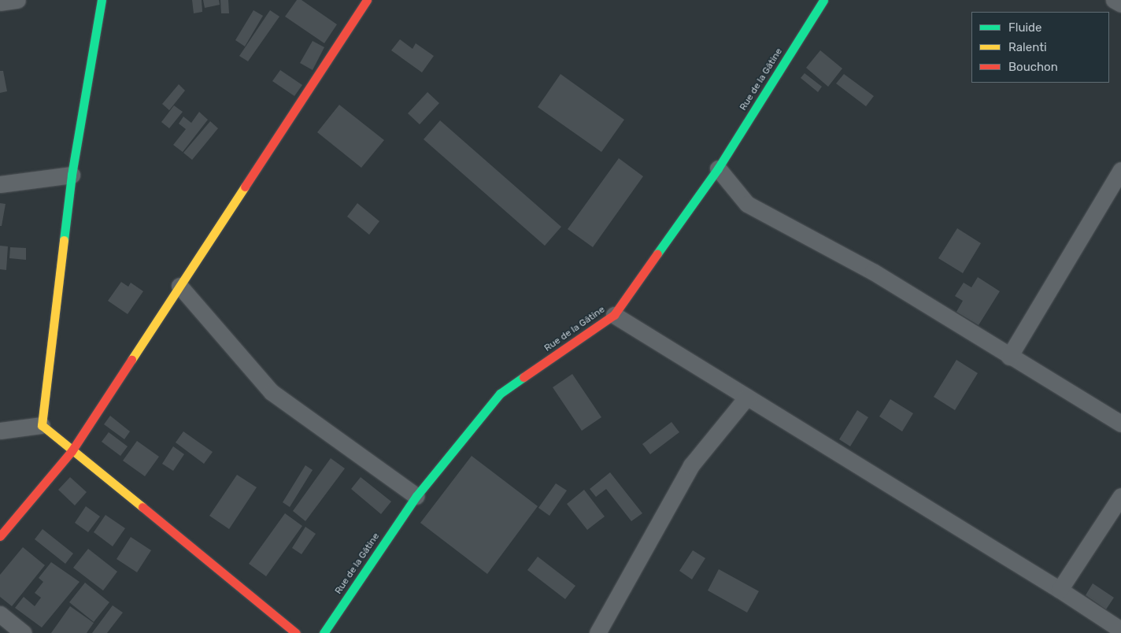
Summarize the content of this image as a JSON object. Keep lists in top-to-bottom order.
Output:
{
  "streets": {
    "street": ["Rue de la Gâtine"]
  },
  "legend": ["Fluide", "Ralenti", "Bouchon"]
}
